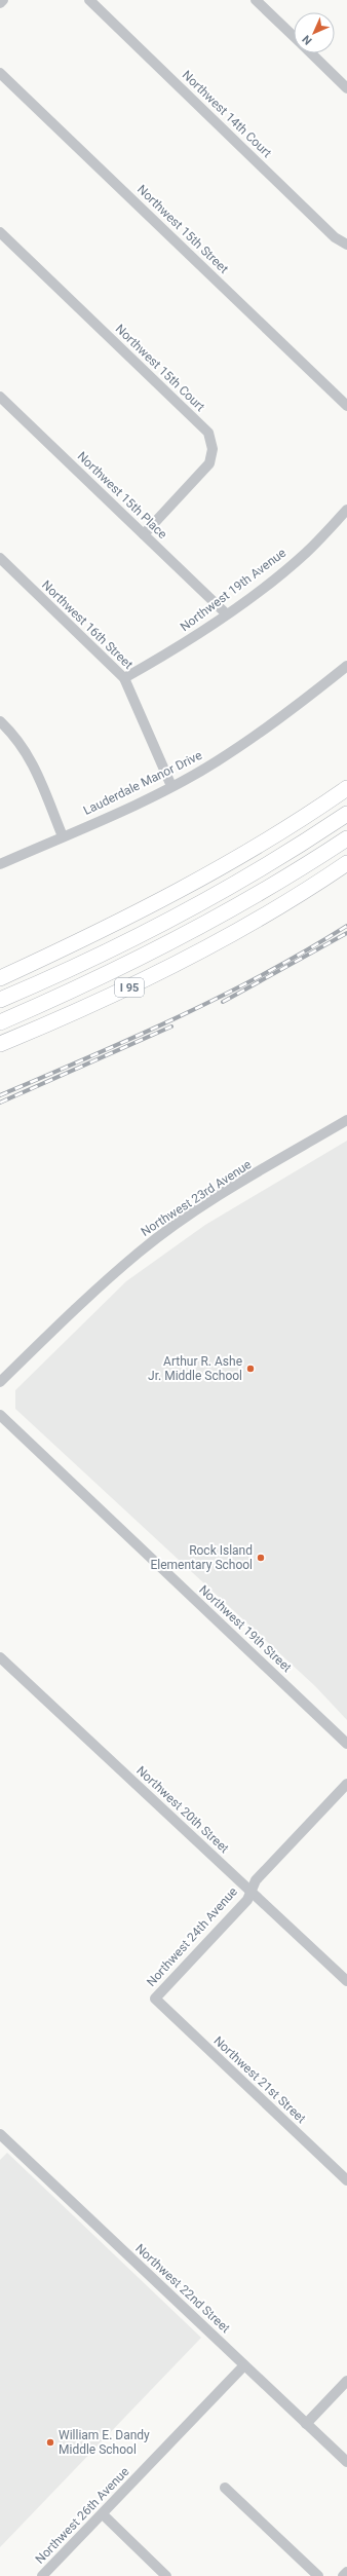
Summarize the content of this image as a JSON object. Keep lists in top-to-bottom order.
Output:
{
  "streets": {
    "highway": ["I 95"],
    "street": [
      "Northwest 14th Court",
      "Northwest 15th Street",
      "Northwest 15th Court",
      "Northwest 15th Place",
      "Northwest 19th Avenue",
      "Northwest 16th Street",
      "Lauderdale Manor Drive",
      "Northwest 23rd Avenue",
      "Northwest 19th Street",
      "Northwest 20th Street",
      "Northwest 24th Avenue",
      "Northwest 21st Street",
      "Northwest 22nd Street",
      "Northwest 26th Avenue"
    ]
  },
  "crossings": [
    ["Northwest 15th Court", "Northwest 15th Place"],
    ["Northwest 15th Place", "Northwest 19th Avenue"],
    ["Northwest 19th Avenue", "Northwest 16th Street"],
    ["Northwest 16th Street", "Lauderdale Manor Drive"],
    ["Northwest 20th Street", "Northwest 24th Avenue"],
    ["Northwest 24th Avenue", "Northwest 21st Street"],
    ["Northwest 22nd Street", "Northwest 26th Avenue"]
  ],
  "places": ["Arthur R. Ashe Jr. Middle School", "Rock Island Elementary School", "William E. Dandy Middle School"],
  "north": "bottom left"
}
